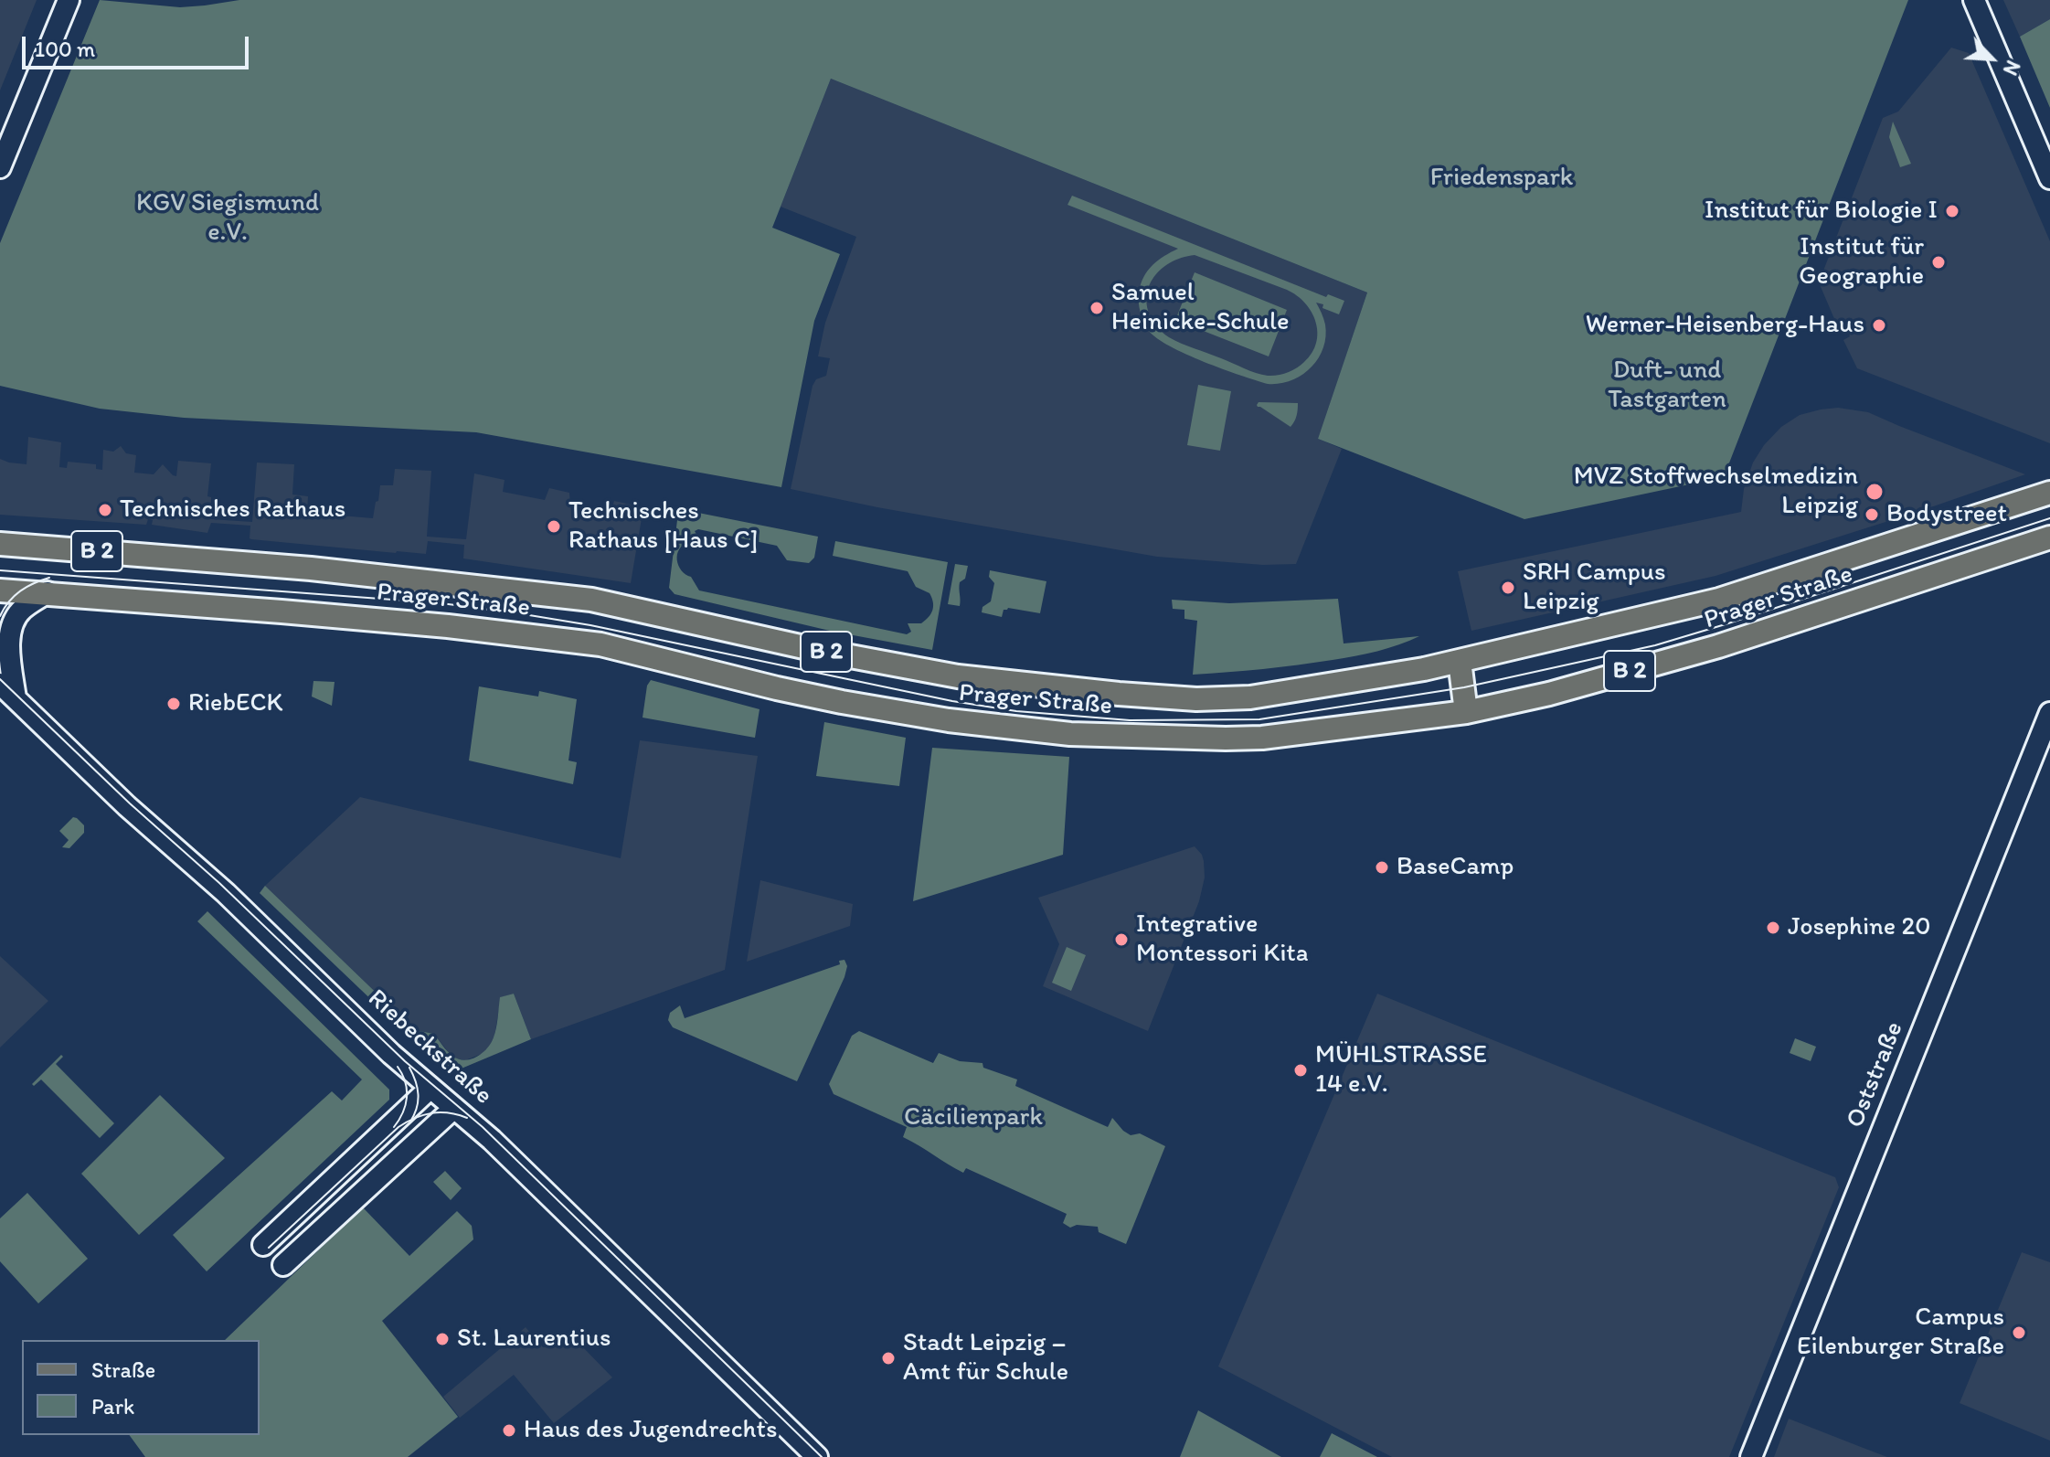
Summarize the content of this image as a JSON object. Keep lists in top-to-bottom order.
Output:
{
  "streets": {
    "main road": ["B 2", "Prager Straße"],
    "street": ["Riebeckstraße", "Oststraße"]
  },
  "parks": [
    "Friedenspark",
    "KGV Siegismund e.V.",
    "Duft- und Tastgarten",
    "Cäcilienpark"
  ],
  "places": [
    "Institut für Biologie I",
    "Institut für Geographie",
    "Samuel Heinicke-Schule",
    "Werner-Heisenberg-Haus",
    "MVZ Stoffwechselmedizin Leipzig",
    "Technisches Rathaus",
    "Bodystreet",
    "Technisches Rathaus [Haus C]",
    "SRH Campus Leipzig",
    "RiebECK",
    "BaseCamp",
    "Josephine 20",
    "Integrative Montessori Kita",
    "MÜHLSTRASSE 14 e.V.",
    "Campus Eilenburger Straße",
    "St. Laurentius",
    "Stadt Leipzig – Amt für Schule",
    "Haus des Jugendrechts"
  ],
  "legend": ["Straße", "Park"],
  "scale_bar": "100 m",
  "north": "bottom right"
}
